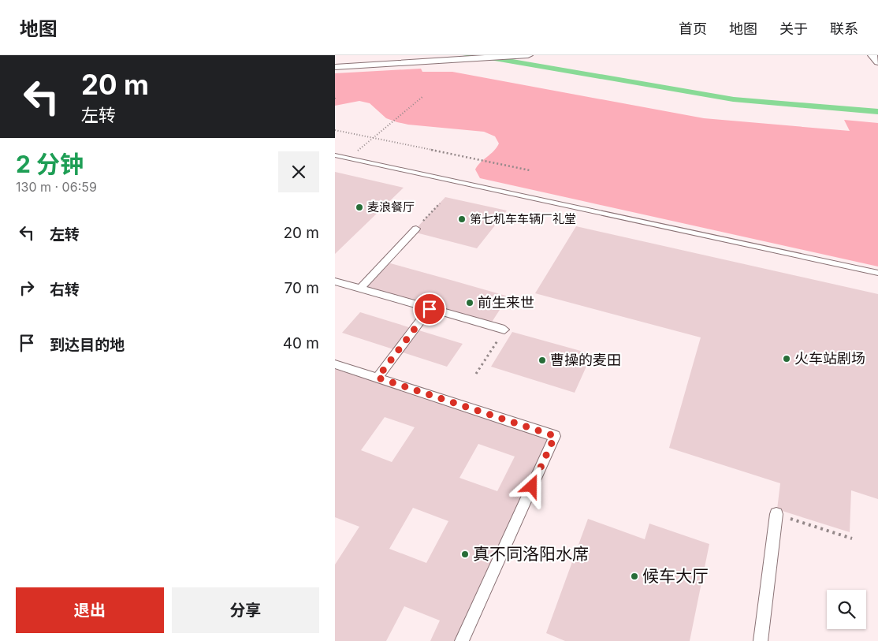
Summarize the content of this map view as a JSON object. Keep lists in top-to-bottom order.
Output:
{
  "places": [
    "麦浪餐厅",
    "第七机车车辆厂礼堂",
    "前生来世",
    "火车站剧场",
    "曹操的麦田",
    "真不同洛阳水席",
    "候车大厅"
  ],
  "page": {
    "header": "地图",
    "nav": [
      "首页",
      "地图",
      "关于",
      "联系"
    ],
    "turn": ["20 m", "左转"],
    "heading": ["2 分钟", "130 m · 06:59"],
    "list": [
      {
        "name": "左转",
        "value": "20 m"
      },
      {
        "name": "右转",
        "value": "70 m"
      },
      {
        "name": "到达目的地",
        "value": "40 m"
      }
    ],
    "buttons": ["退出", "分享"]
  }
}
